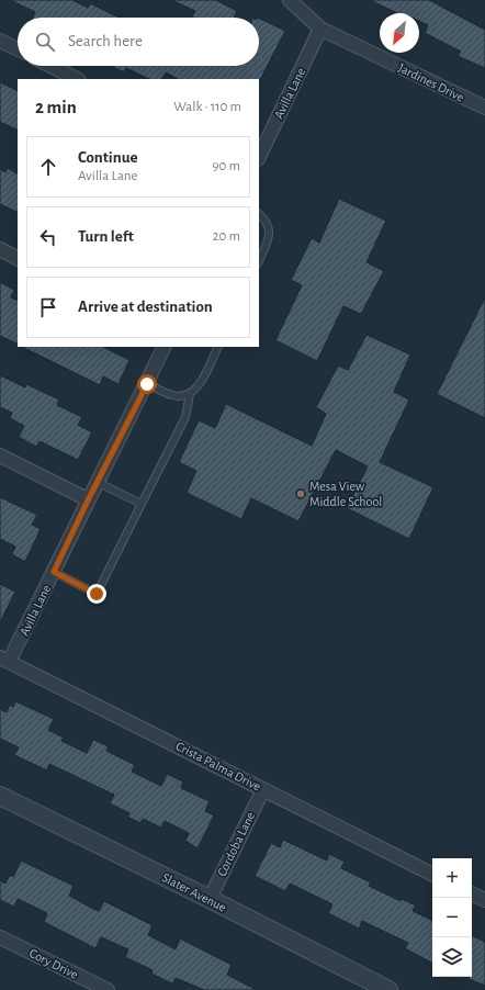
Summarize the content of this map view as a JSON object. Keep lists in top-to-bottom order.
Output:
{
  "streets": {
    "street": [
      "Jardines Drive",
      "Avilla Lane",
      "Crista Palma Drive",
      "Cordoba Lane",
      "Slater Avenue",
      "Cory Drive"
    ]
  },
  "crossings": [
    ["Jardines Drive", "Avilla Lane"],
    ["Avilla Lane", "Crista Palma Drive"],
    ["Crista Palma Drive", "Cordoba Lane"],
    ["Cordoba Lane", "Slater Avenue"]
  ],
  "places": ["Mesa View Middle School"],
  "north": "bottom left",
  "page": {
    "search": "Search here",
    "heading": ["2 min", "Walk · 110 m"],
    "list": [
      ["Continue", "Avilla Lane", "90 m"],
      ["Turn left", "20 m"],
      "Arrive at destination"
    ],
    "map_buttons": ["+", "−"]
  }
}
